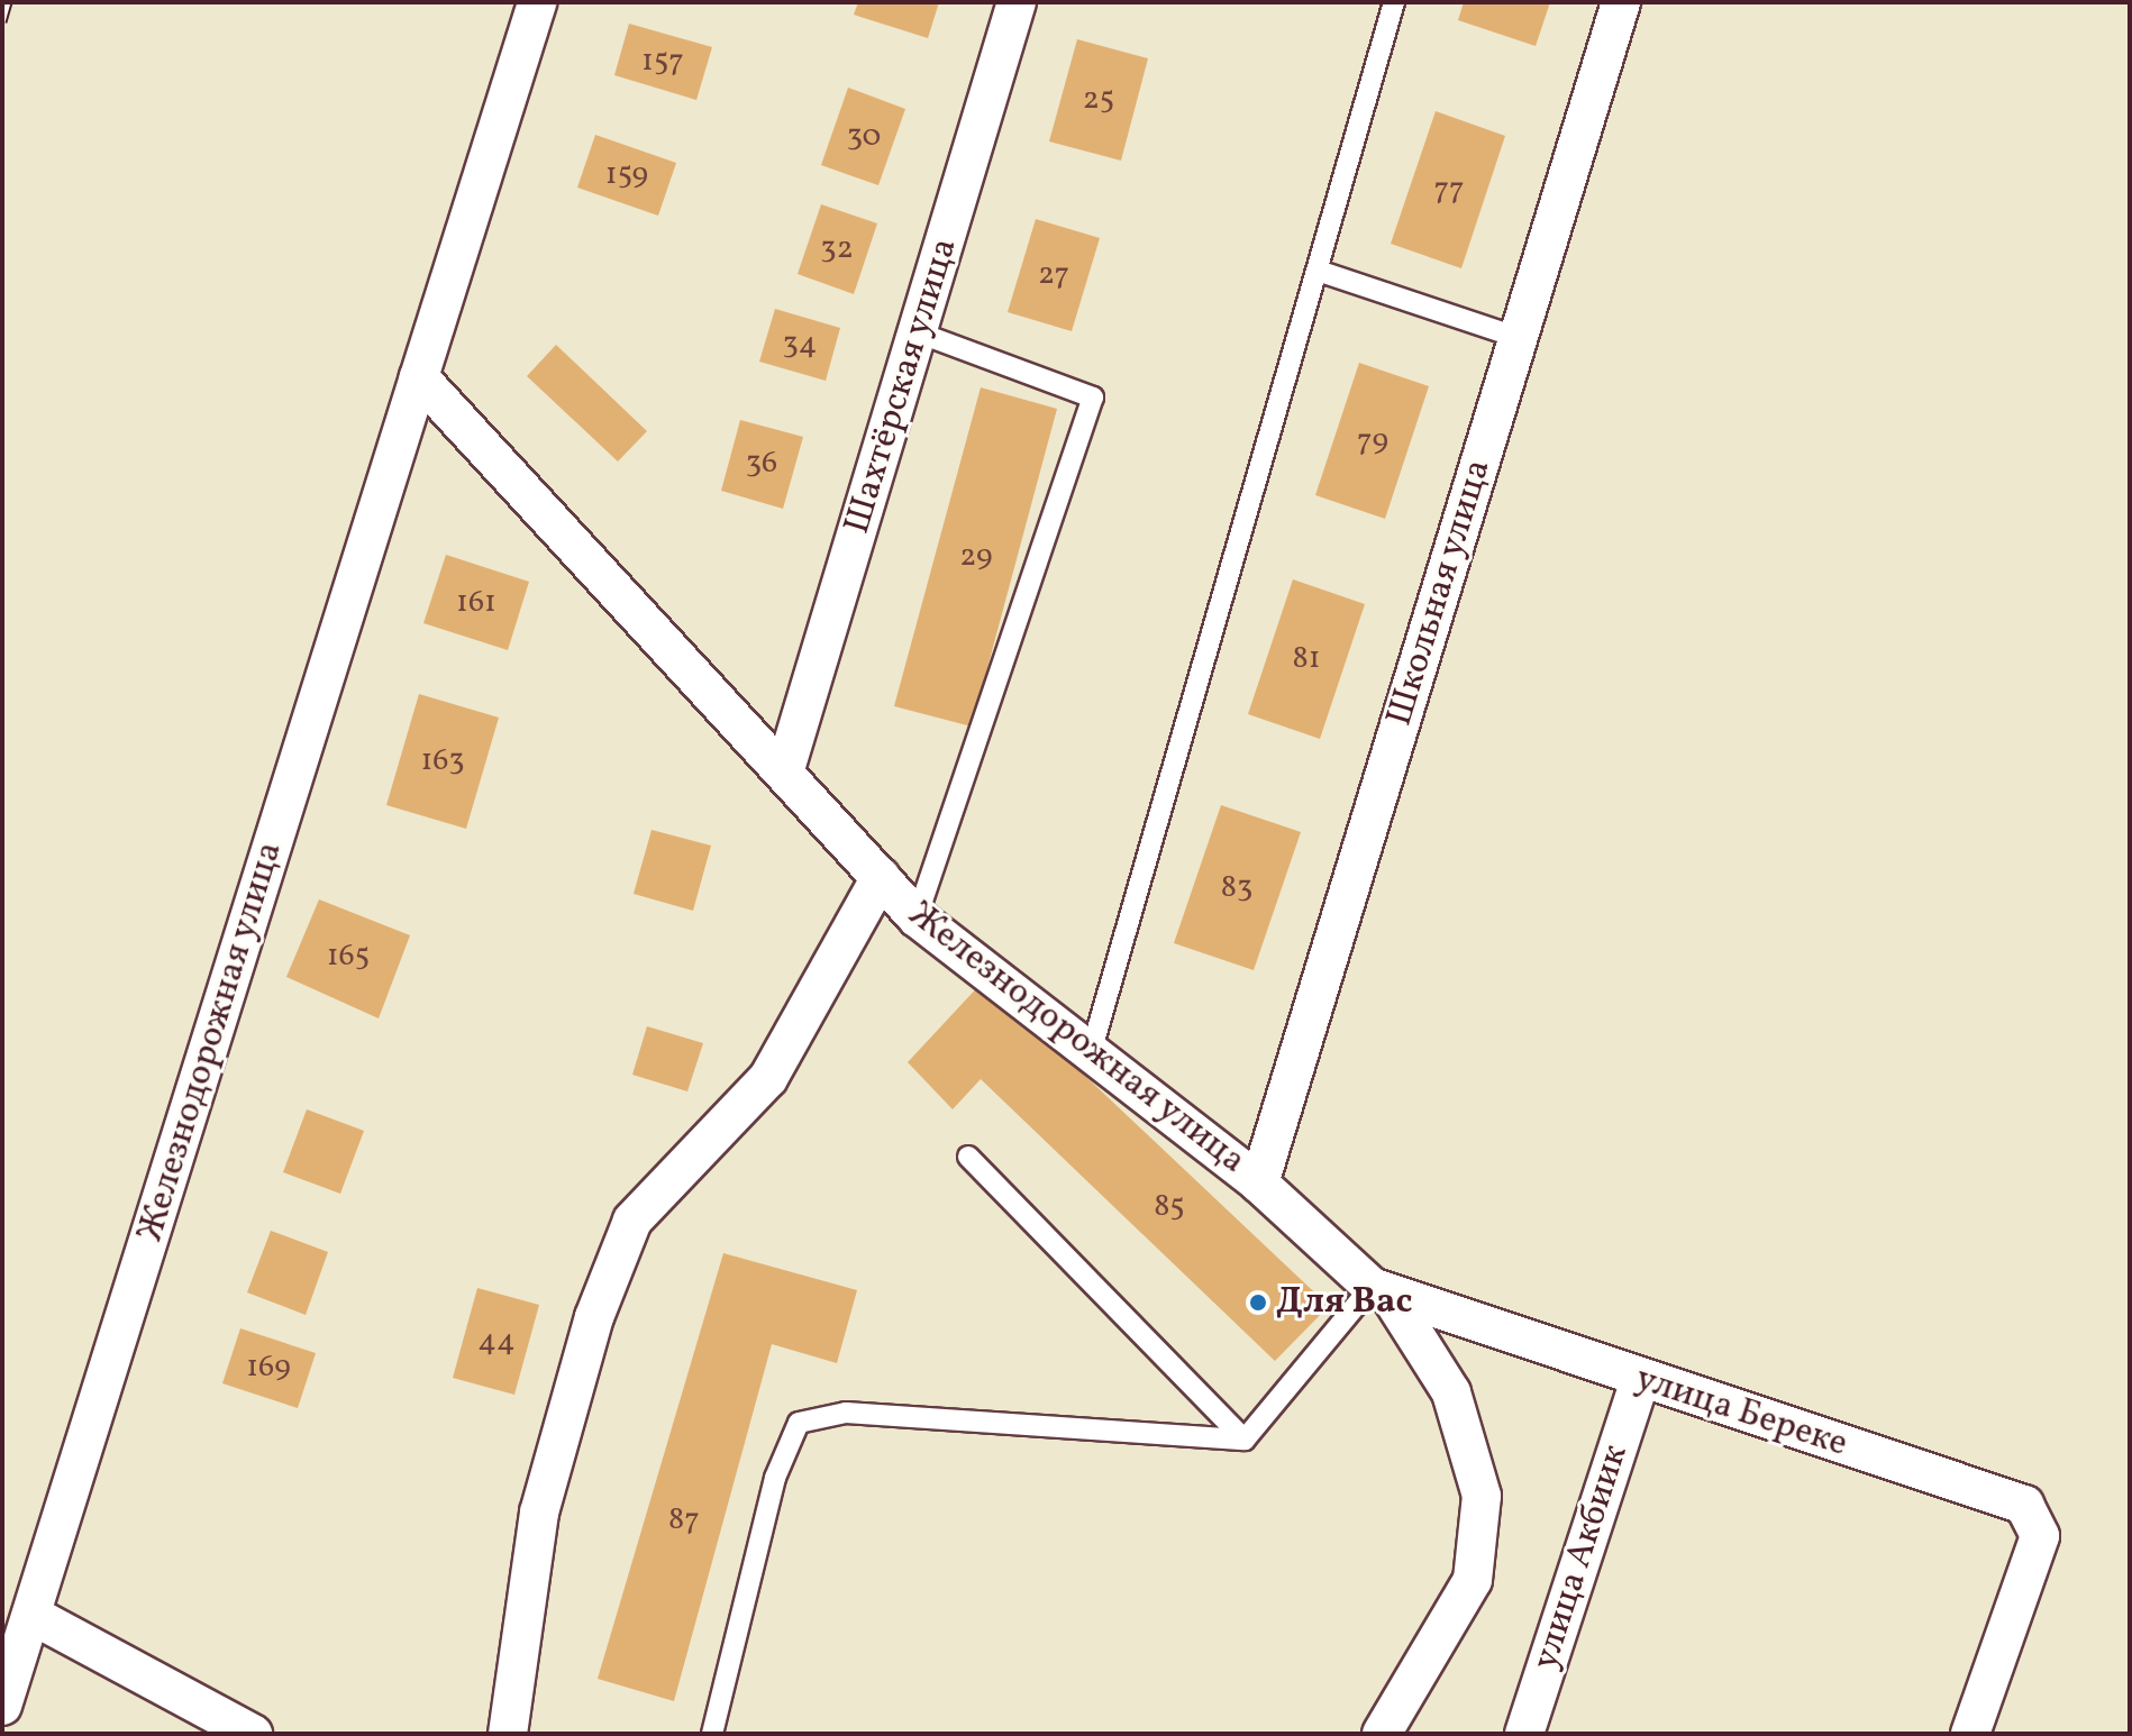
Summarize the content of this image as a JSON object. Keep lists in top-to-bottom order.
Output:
{
  "streets": {
    "street": [
      "Шахтёрская улица",
      "Школьная улица",
      "Железнодорожная улица",
      "улица Береке",
      "улица Акбиик"
    ]
  },
  "crossings": [
    ["Шахтёрская улица", "Железнодорожная улица"],
    ["Школьная улица", "Железнодорожная улица"],
    ["Школьная улица", "улица Береке"],
    ["Железнодорожная улица", "улица Береке"],
    ["улица Береке", "улица Акбиик"]
  ],
  "places": ["Для Вас"],
  "house_numbers": [
    "157",
    "25",
    "30",
    "159",
    "77",
    "32",
    "27",
    "34",
    "79",
    "36",
    "29",
    "161",
    "81",
    "163",
    "83",
    "165",
    "85",
    "44",
    "169",
    "87"
  ]
}
